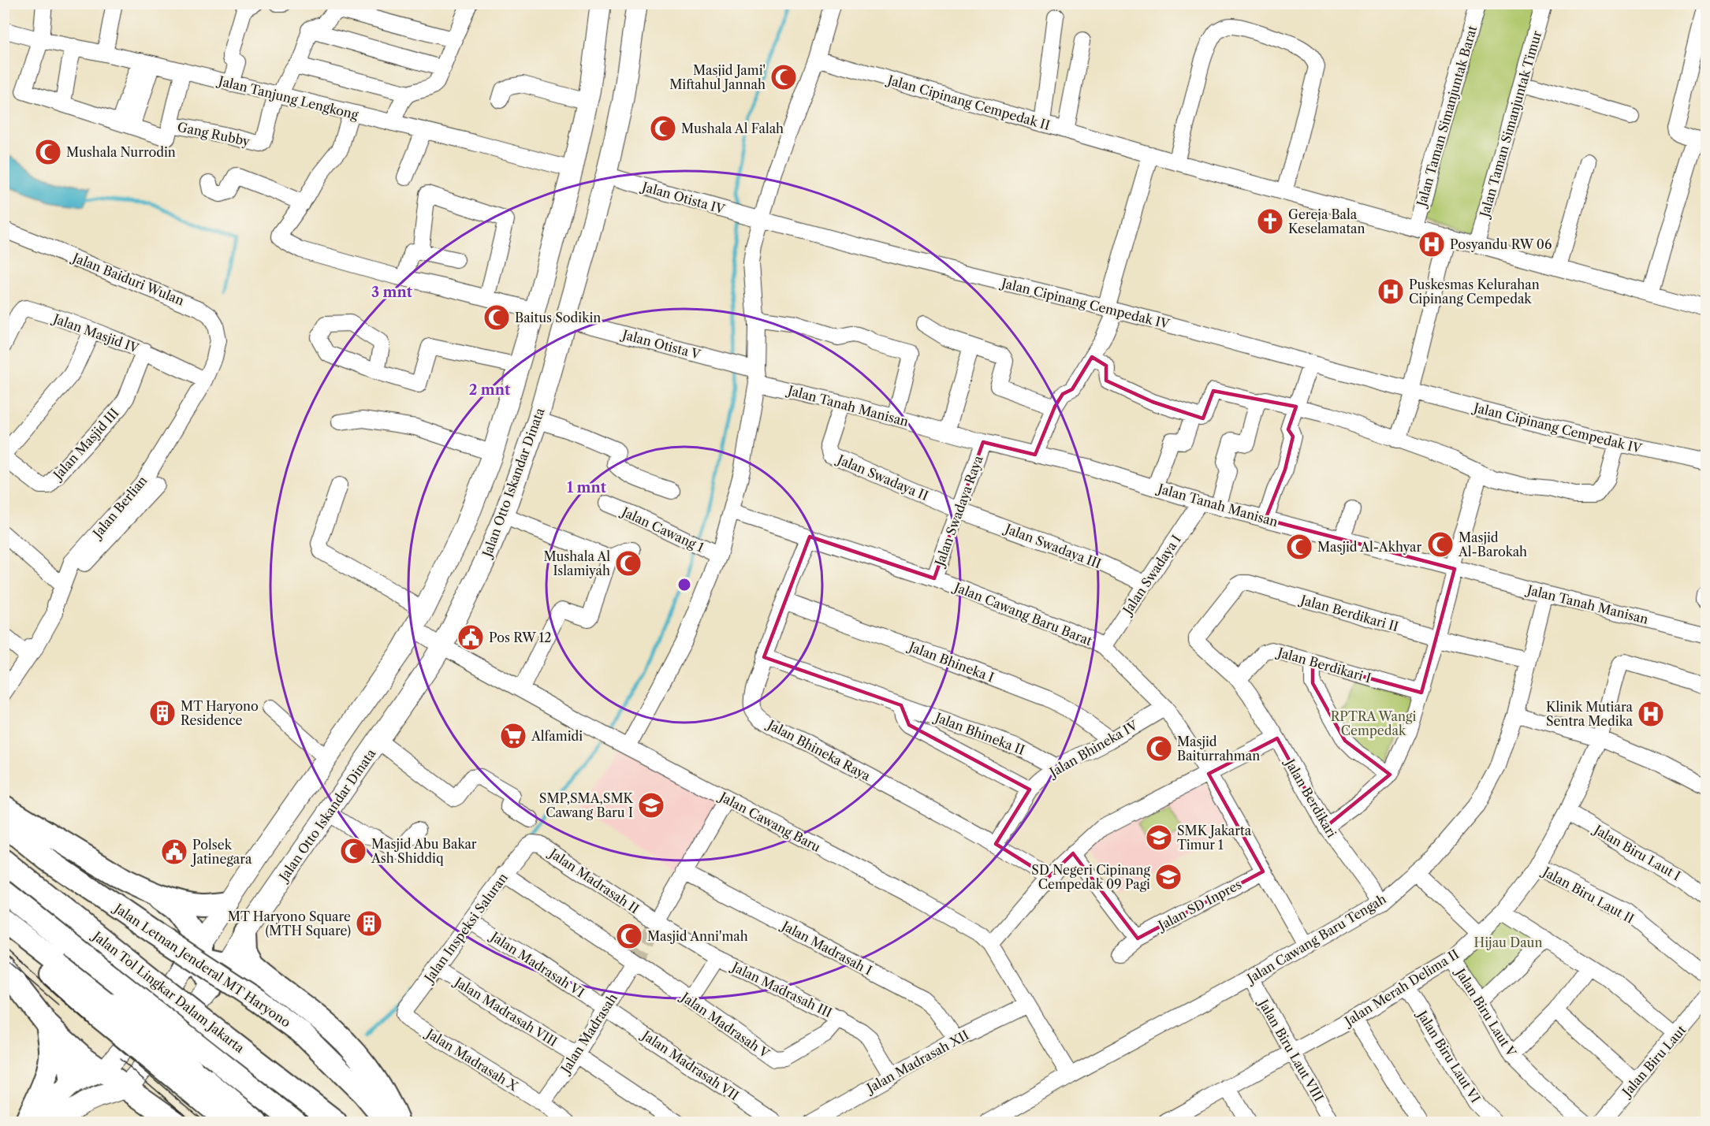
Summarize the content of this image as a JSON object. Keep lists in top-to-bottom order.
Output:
{
  "streets": {
    "highway": ["Jalan Letnan Jenderal MT Haryono", "Jalan Tol Lingkar Dalam Jakarta"],
    "main road": ["Jalan Otto Iskandar Dinata"],
    "street": [
      "Jalan Tanjung Lengkong",
      "Jalan Cipinang Cempedak II",
      "Jalan Taman Simanjuntak Barat",
      "Jalan Taman Simanjuntak Timur",
      "Gang Rubby",
      "Jalan Otista IV",
      "Jalan Baiduri Wulan",
      "Jalan Cipinang Cempedak IV",
      "Jalan Masjid IV",
      "Jalan Otista V",
      "Jalan Tanah Manisan",
      "Jalan Masjid III",
      "Jalan Swadaya II",
      "Jalan Berlian",
      "Jalan Swadaya Raya",
      "Jalan Cawang 1",
      "Jalan Swadaya III",
      "Jalan Swadaya I",
      "Jalan Berdikari II",
      "Jalan Cawang Baru Barat",
      "Jalan Bhineka I",
      "Jalan Berdikari I",
      "Jalan Bhineka II",
      "Jalan Bhineka IV",
      "Jalan Bhineka Raya",
      "Jalan Berdikari",
      "Jalan Cawang Baru",
      "Jalan Biru Laut I",
      "Jalan Madrasah II",
      "Jalan Biru Laut II",
      "Jalan SD Inpres",
      "Jalan Inspeksi Saluran",
      "Jalan Cawang Baru Tengah",
      "Jalan Madrasah I",
      "Jalan Madrasah VI",
      "Jalan Merah Delima II",
      "Jalan Madrasah III",
      "Jalan Madrasah VIII",
      "Jalan Biru Laut V",
      "Jalan Madrasah V",
      "Jalan Madrasah",
      "Jalan Biru Laut VIII",
      "Jalan Biru Laut VI",
      "Jalan Madrasah X",
      "Jalan Biru Laut",
      "Jalan Madrasah XII",
      "Jalan Madrasah VII"
    ]
  },
  "crossings": [
    ["Jalan Tanjung Lengkong", "Gang Rubby"],
    ["Jalan Cipinang Cempedak II", "Jalan Taman Simanjuntak Barat"],
    ["Jalan Cipinang Cempedak II", "Jalan Taman Simanjuntak Timur"],
    ["Jalan Otista IV", "Jalan Cipinang Cempedak IV"],
    ["Jalan Otista IV", "Jalan Otto Iskandar Dinata"],
    ["Jalan Baiduri Wulan", "Jalan Berlian"],
    ["Jalan Masjid IV", "Jalan Masjid III"],
    ["Jalan Masjid IV", "Jalan Berlian"],
    ["Jalan Otista V", "Jalan Tanah Manisan"],
    ["Jalan Otista V", "Jalan Otto Iskandar Dinata"],
    ["Jalan Tanah Manisan", "Jalan Swadaya II"],
    ["Jalan Tanah Manisan", "Jalan Swadaya Raya"],
    ["Jalan Tanah Manisan", "Jalan Swadaya I"],
    ["Jalan Tanah Manisan", "Jalan Cawang Baru Tengah"],
    ["Jalan Swadaya II", "Jalan Swadaya Raya"],
    ["Jalan Swadaya II", "Jalan Swadaya III"],
    ["Jalan Otto Iskandar Dinata", "Jalan Cawang Baru"],
    ["Jalan Swadaya Raya", "Jalan Swadaya III"],
    ["Jalan Swadaya Raya", "Jalan Cawang Baru Barat"],
    ["Jalan Swadaya III", "Jalan Swadaya I"],
    ["Jalan Swadaya I", "Jalan Cawang Baru Barat"],
    ["Jalan Berdikari II", "Jalan Berdikari"],
    ["Jalan Berdikari II", "Jalan Cawang Baru Tengah"],
    ["Jalan Cawang Baru Barat", "Jalan Bhineka IV"],
    ["Jalan Cawang Baru Barat", "Jalan Bhineka Raya"],
    ["Jalan Cawang Baru Barat", "Jalan SD Inpres"],
    ["Jalan Cawang Baru Barat", "Jalan Cawang Baru Tengah"],
    ["Jalan Bhineka I", "Jalan Bhineka IV"],
    ["Jalan Bhineka I", "Jalan Bhineka Raya"],
    ["Jalan Berdikari I", "Jalan Berdikari"],
    ["Jalan Bhineka II", "Jalan Bhineka IV"],
    ["Jalan Bhineka II", "Jalan Bhineka Raya"],
    ["Jalan Bhineka IV", "Jalan Bhineka Raya"],
    ["Jalan Berdikari", "Jalan Cawang Baru Tengah"],
    ["Jalan Cawang Baru", "Jalan Cawang Baru Tengah"],
    ["Jalan Cawang Baru", "Jalan Madrasah XII"],
    ["Jalan Biru Laut I", "Jalan Merah Delima II"],
    ["Jalan Madrasah II", "Jalan Inspeksi Saluran"],
    ["Jalan Madrasah II", "Jalan Madrasah III"],
    ["Jalan Biru Laut II", "Jalan Merah Delima II"],
    ["Jalan Inspeksi Saluran", "Jalan Madrasah VI"],
    ["Jalan Inspeksi Saluran", "Jalan Madrasah VIII"],
    ["Jalan Inspeksi Saluran", "Jalan Madrasah V"],
    ["Jalan Inspeksi Saluran", "Jalan Madrasah X"],
    ["Jalan Cawang Baru Tengah", "Jalan Biru Laut VIII"],
    ["Jalan Madrasah I", "Jalan Madrasah XII"],
    ["Jalan Madrasah VI", "Jalan Madrasah"],
    ["Jalan Madrasah VI", "Jalan Madrasah VII"],
    ["Jalan Merah Delima II", "Jalan Biru Laut V"],
    ["Jalan Merah Delima II", "Jalan Biru Laut VIII"],
    ["Jalan Merah Delima II", "Jalan Biru Laut VI"],
    ["Jalan Madrasah III", "Jalan Madrasah V"],
    ["Jalan Madrasah III", "Jalan Madrasah XII"],
    ["Jalan Madrasah VIII", "Jalan Madrasah"],
    ["Jalan Madrasah V", "Jalan Madrasah"],
    ["Jalan Madrasah", "Jalan Madrasah X"],
    ["Jalan Madrasah", "Jalan Madrasah VII"]
  ],
  "parks": ["RPTRA Wangi Cempedak", "Hijau Daun"],
  "places": {
    "mosque": [
      "Masjid Jami' Miftahul Jannah",
      "Mushala Al Falah",
      "Mushala Nurrodin",
      "Baitus Sodikin",
      "Masjid Al-Barokah",
      "Masjid Al-Akhyar",
      "Mushala Al Islamiyah",
      "Masjid Baiturrahman",
      "Masjid Abu Bakar Ash Shiddiq",
      "Masjid Anni'mah"
    ],
    "church": ["Gereja Bala Keselamatan"],
    "hospital": ["Posyandu RW 06", "Puskesmas Kelurahan Cipinang Cempedak", "Klinik Mutiara Sentra Medika"],
    "public building": ["Pos RW 12", "Polsek Jatinegara"],
    "building": ["MT Haryono Residence", "MT Haryono Square (MTH Square)"],
    "supermarket": ["Alfamidi"],
    "school or university": ["SMP,SMA,SMK Cawang Baru I", "SMK Jakarta Timur 1", "SD Negeri Cipinang Cempedak 09 Pagi"]
  },
  "rings": ["3 mnt", "2 mnt", "1 mnt"]
}
